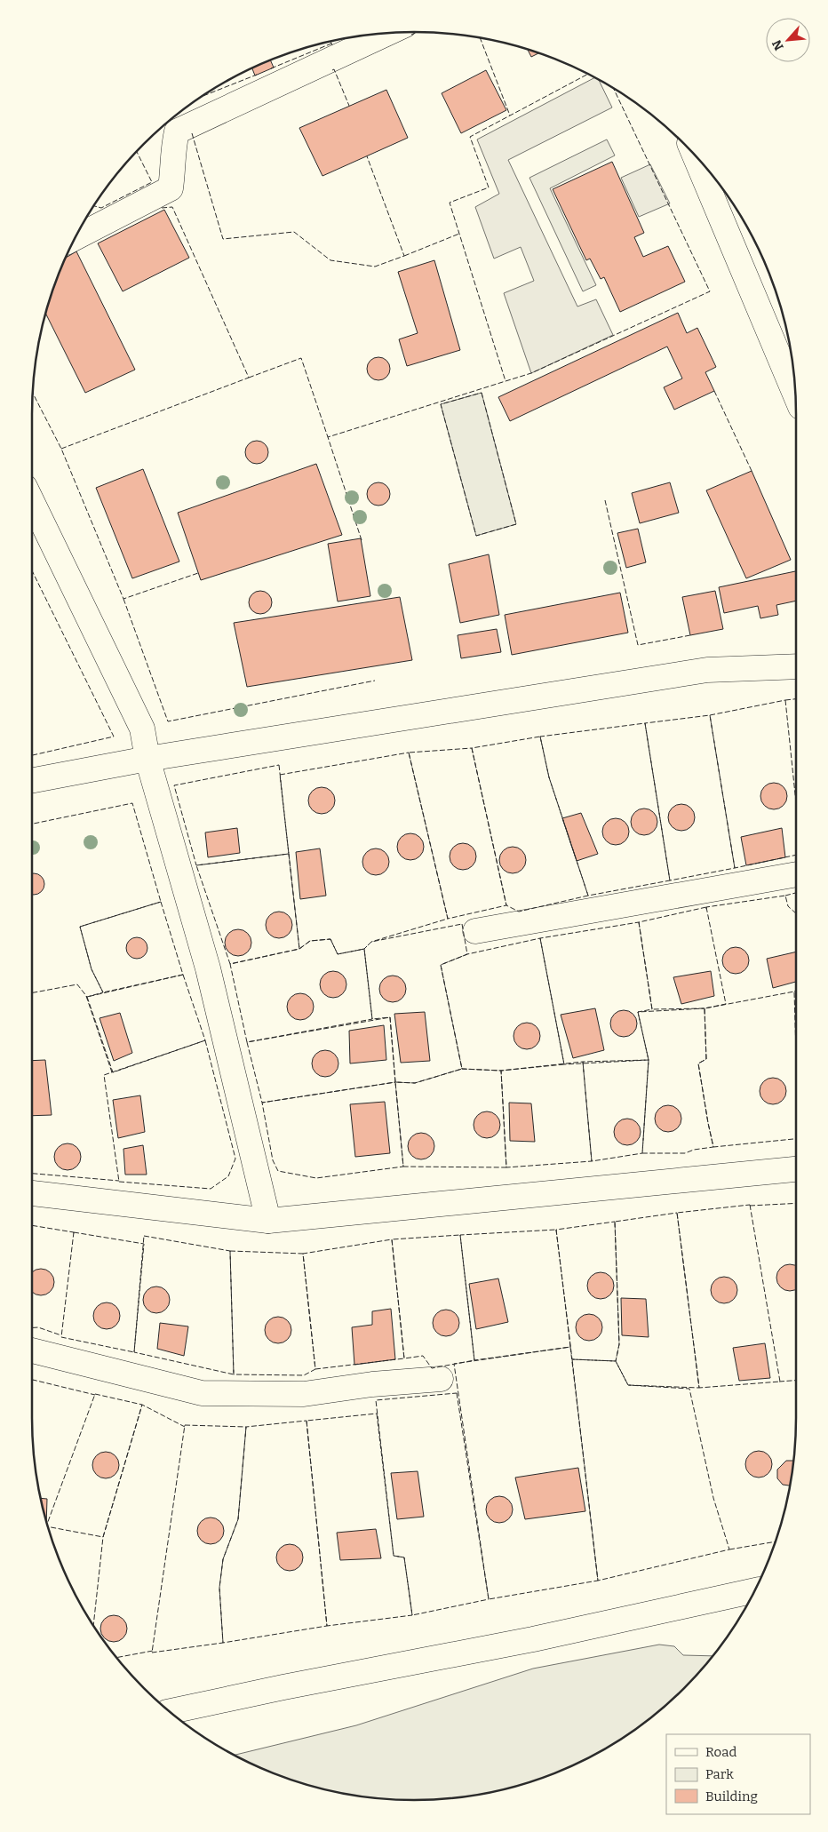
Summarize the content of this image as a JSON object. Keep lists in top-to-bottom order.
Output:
{
  "legend": ["Road", "Park", "Building"],
  "north": "bottom left"
}
